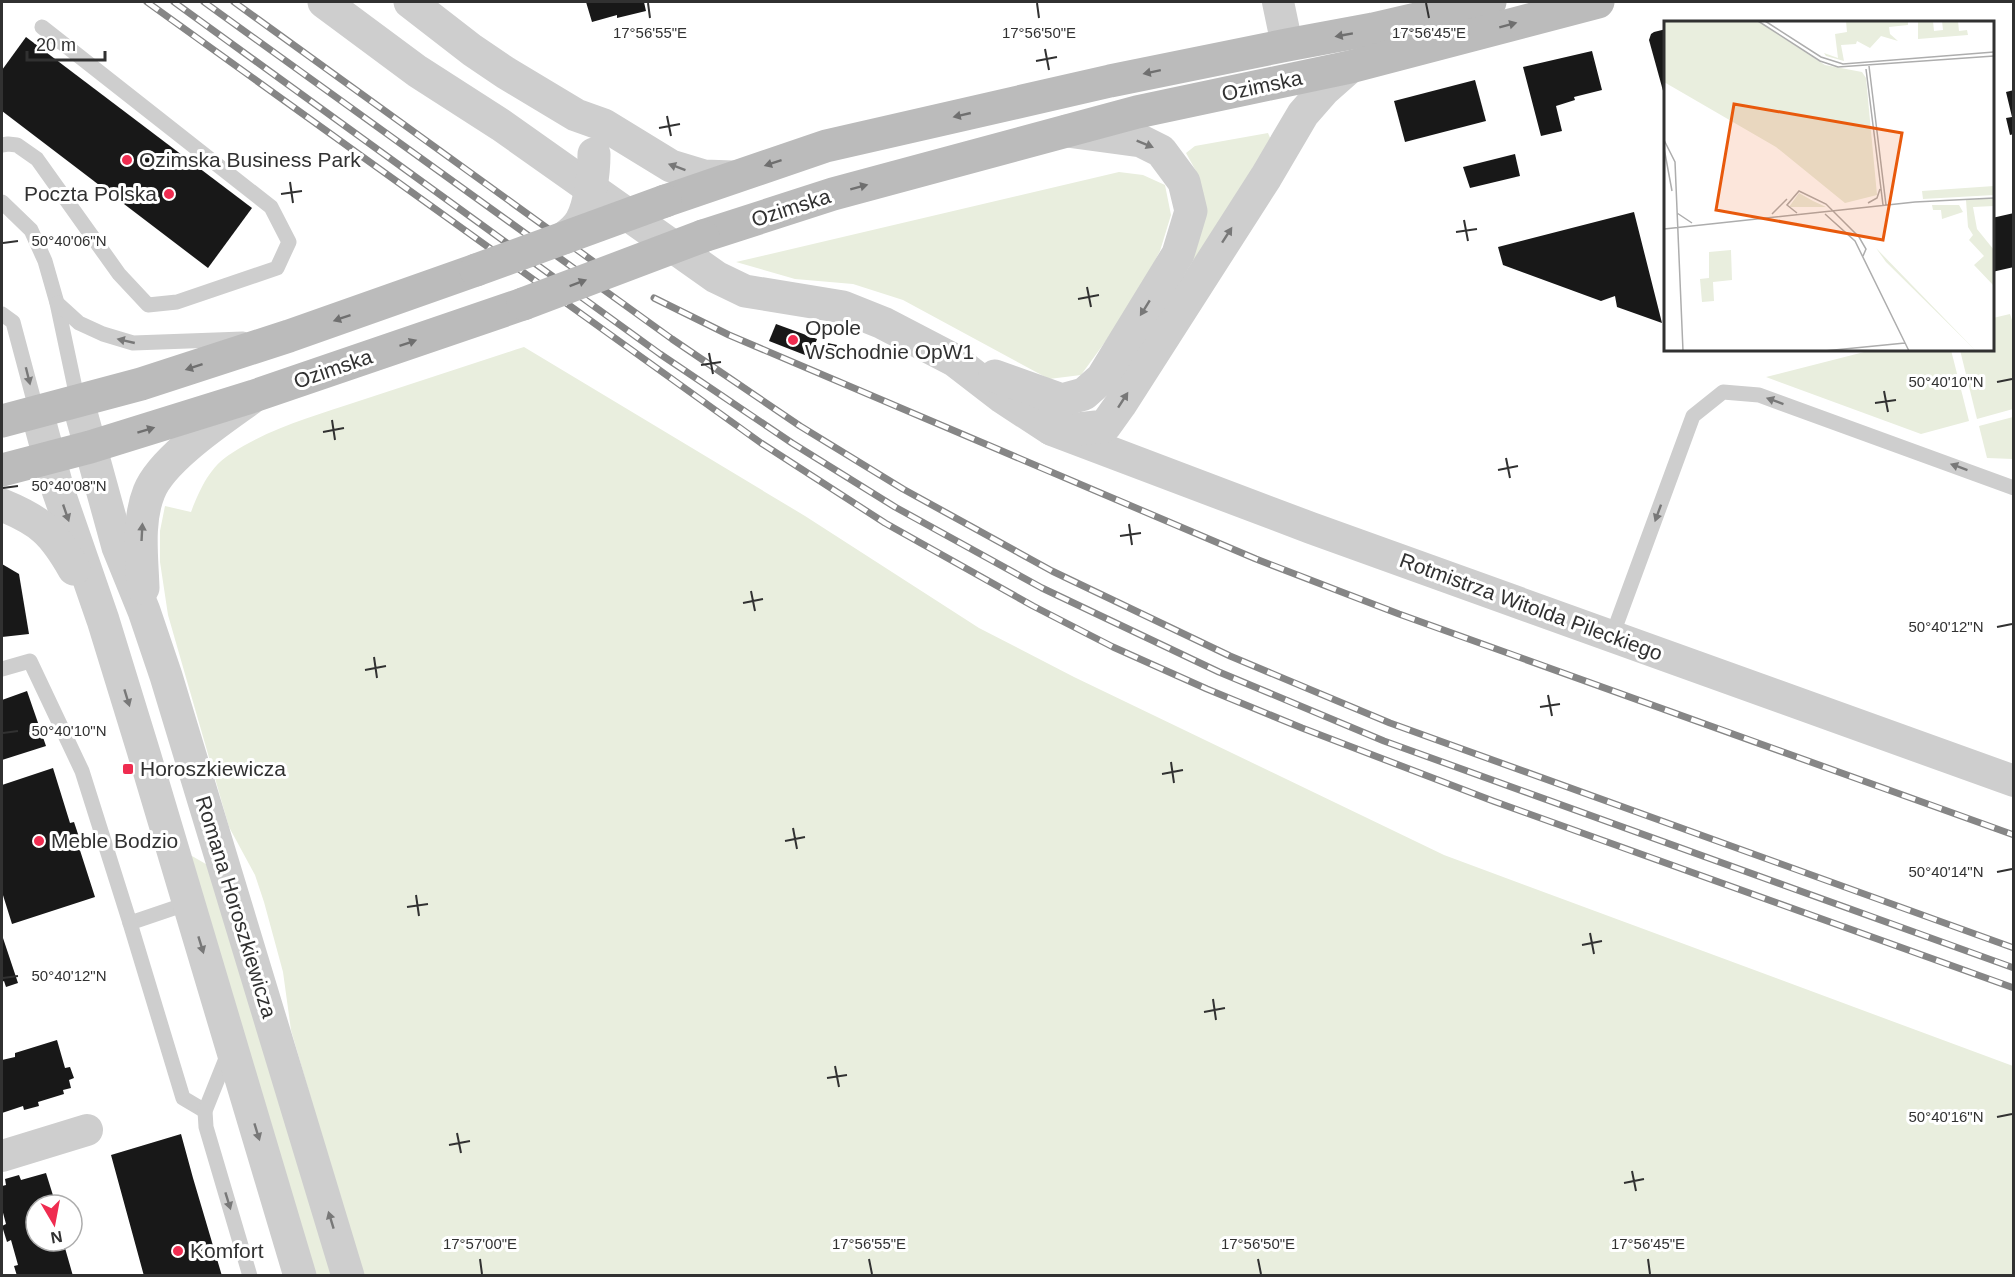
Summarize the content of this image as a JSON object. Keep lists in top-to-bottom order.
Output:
{
  "streets": {
    "main road": ["Ozimska"],
    "street": ["Rotmistrza Witolda Pileckiego", "Romana Horoszkiewicza"]
  },
  "crossings": [
    ["Ozimska", "Romana Horoszkiewicza"]
  ],
  "places": {
    "other": [
      "Ozimska Business Park",
      "Poczta Polska",
      "Opole Wschodnie OpW1",
      "Meble Bodzio",
      "Komfort"
    ],
    "transit": ["Horoszkiewicza"]
  },
  "scale_bar": "20 m",
  "north": "bottom",
  "coordinates": [
    "17°56'55\"E",
    "17°56'50\"E",
    "17°56'45\"E",
    "50°40'06\"N",
    "50°40'10\"N",
    "50°40'08\"N",
    "50°40'12\"N",
    "50°40'14\"N",
    "50°40'16\"N",
    "17°57'00\"E"
  ]
}
